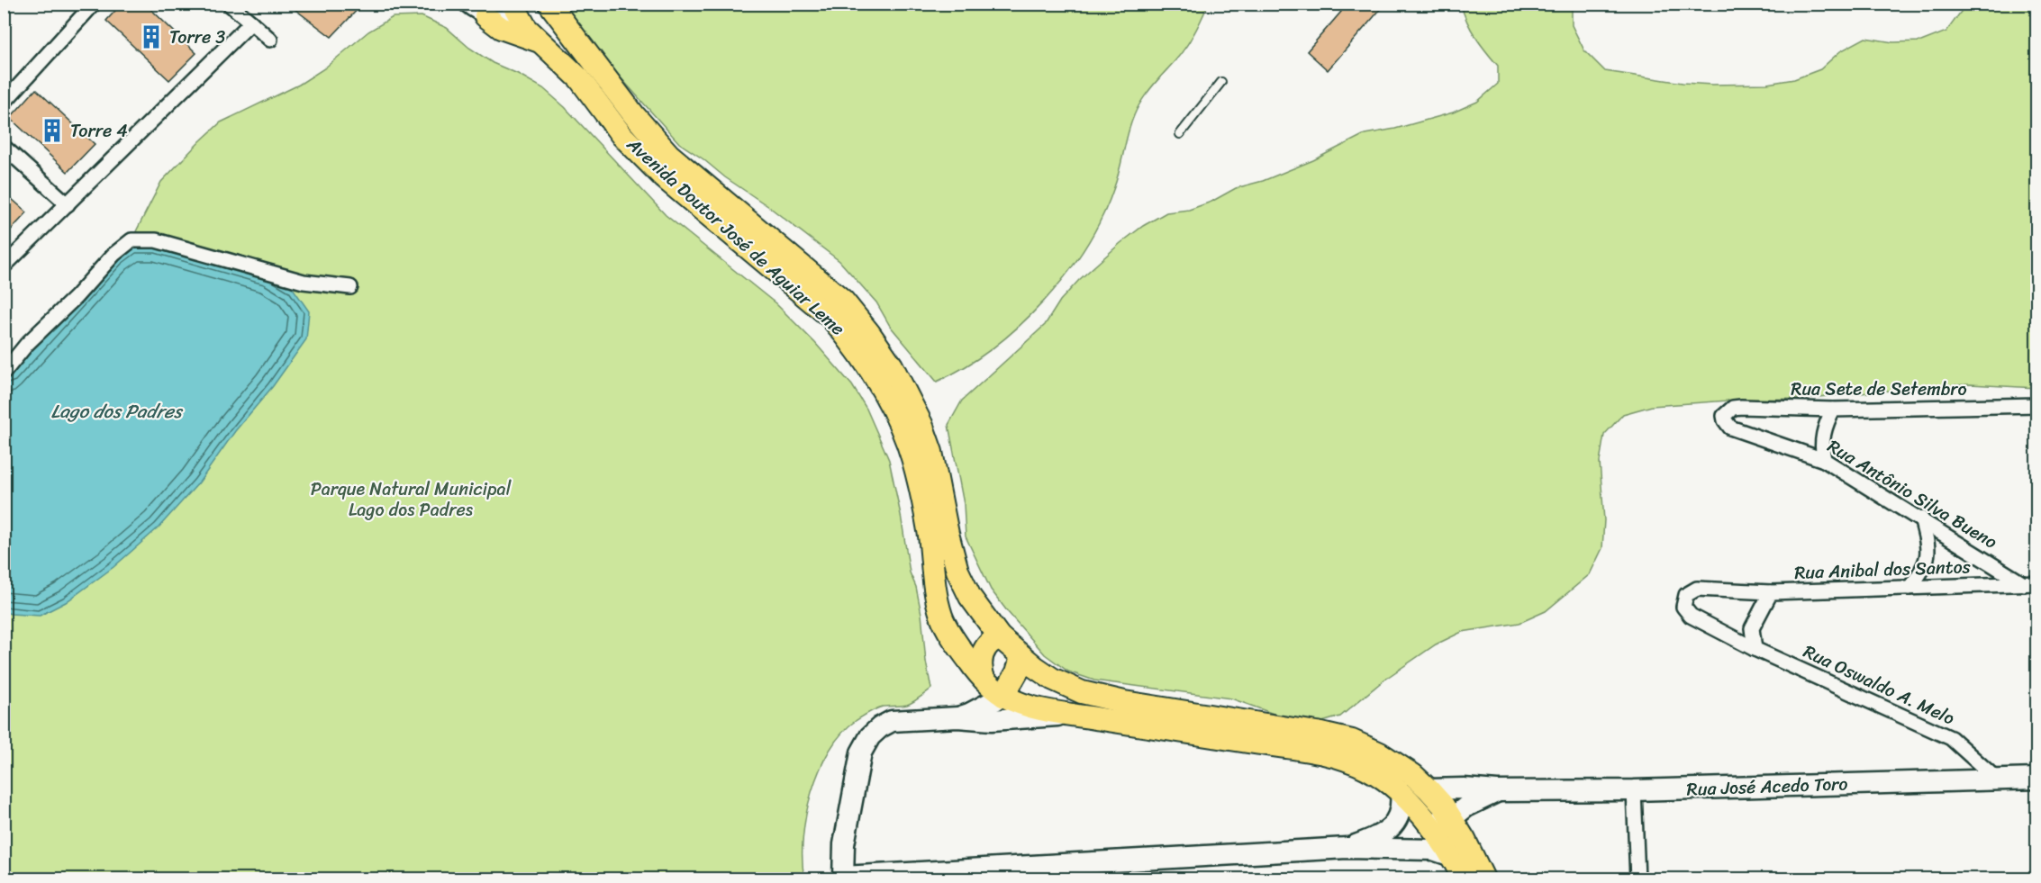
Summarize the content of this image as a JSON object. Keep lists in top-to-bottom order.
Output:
{
  "streets": {
    "main road": ["Avenida Doutor José de Aguiar Leme"],
    "street": [
      "Rua Sete de Setembro",
      "Rua Antônio Silva Bueno",
      "Rua Anibal dos Santos",
      "Rua Oswaldo A. Melo",
      "Rua José Acedo Toro"
    ]
  },
  "crossings": [
    ["Avenida Doutor José de Aguiar Leme", "Rua José Acedo Toro"],
    ["Rua Sete de Setembro", "Rua Antônio Silva Bueno"],
    ["Rua Antônio Silva Bueno", "Rua Anibal dos Santos"],
    ["Rua Anibal dos Santos", "Rua Oswaldo A. Melo"],
    ["Rua Oswaldo A. Melo", "Rua José Acedo Toro"]
  ],
  "water": ["Lago dos Padres"],
  "parks": ["Parque Natural Municipal Lago dos Padres"],
  "places": {
    "building": ["Torre 3", "Torre 4"]
  }
}
